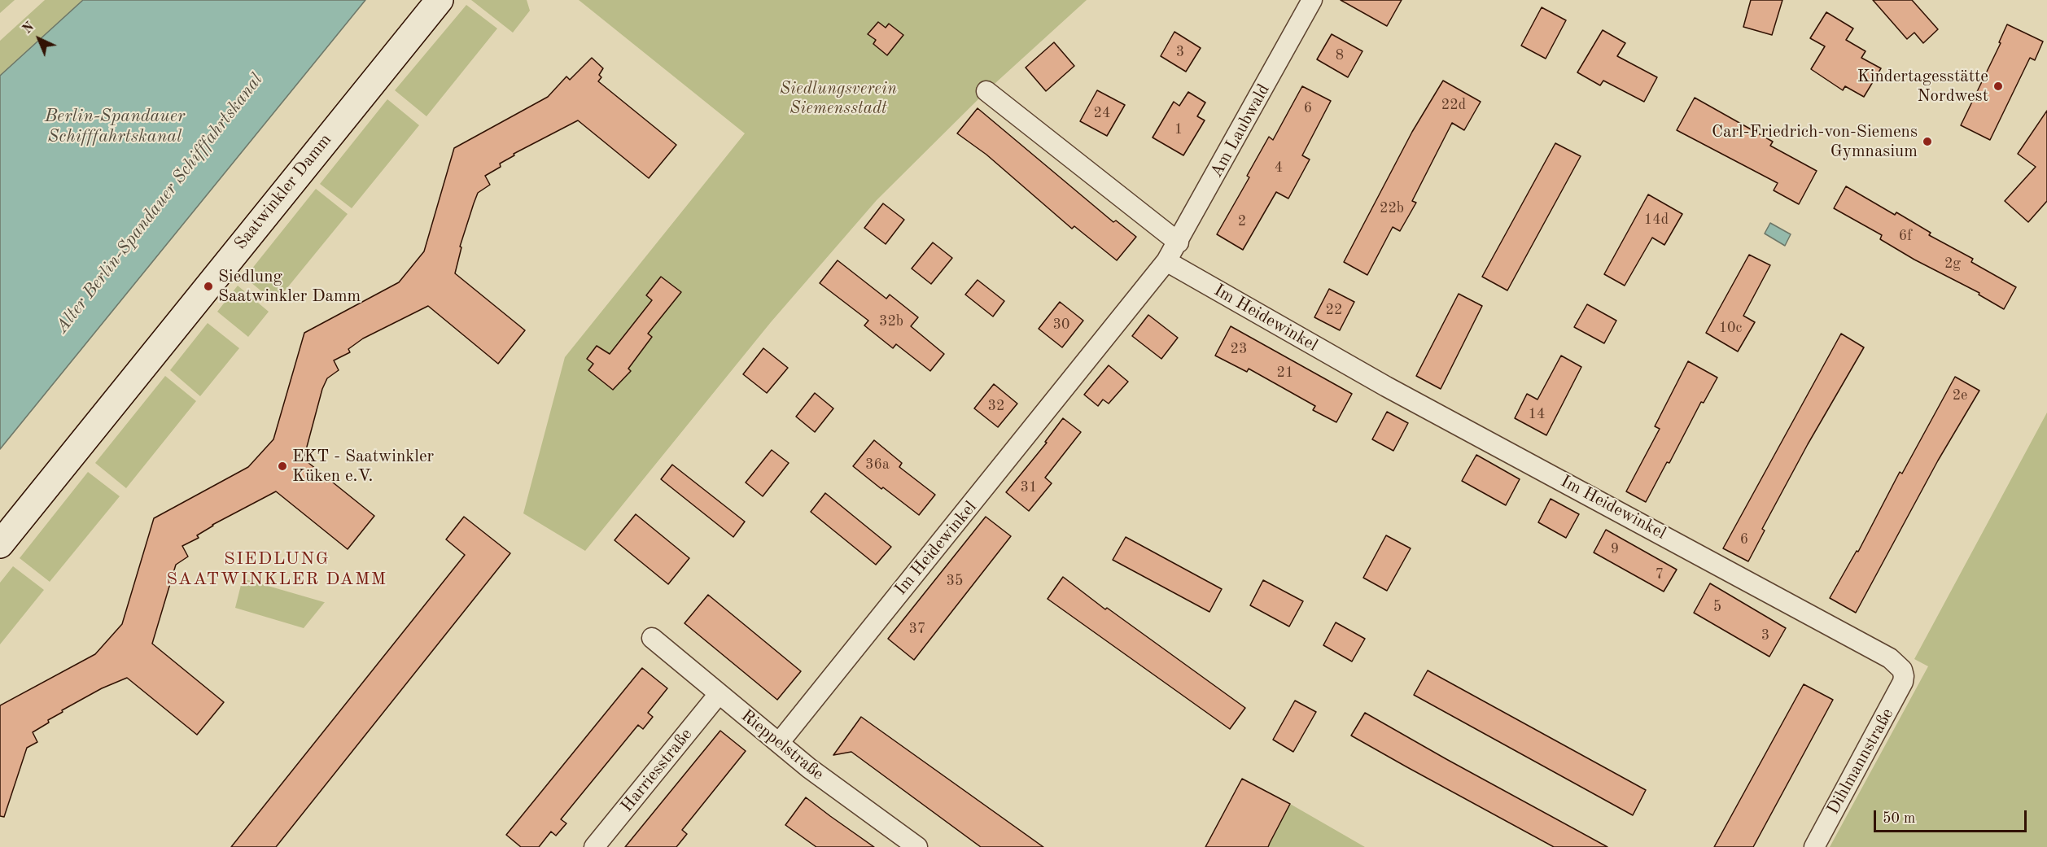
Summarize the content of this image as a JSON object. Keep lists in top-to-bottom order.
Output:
{
  "streets": {
    "main road": ["Saatwinkler Damm"],
    "street": [
      "Am Laubwald",
      "Im Heidewinkel",
      "Rieppelstraße",
      "Dihlmannstraße",
      "Harriesstraße"
    ]
  },
  "crossings": [
    ["Am Laubwald", "Im Heidewinkel"],
    ["Im Heidewinkel", "Rieppelstraße"],
    ["Im Heidewinkel", "Dihlmannstraße"],
    ["Rieppelstraße", "Harriesstraße"]
  ],
  "districts": ["SIEDLUNG SAATWINKLER DAMM"],
  "water": ["Berlin-Spandauer Schifffahrtskanal", "Alter Berlin-Spandauer Schifffahrtskanal"],
  "parks": ["Siedlungsverein Siemensstadt"],
  "places": [
    "Kindertagesstätte Nordwest",
    "Carl-Friedrich-von-Siemens Gymnasium",
    "Siedlung Saatwinkler Damm",
    "EKT - Saatwinkler Küken e.V."
  ],
  "house_numbers": [
    "3",
    "8",
    "22d",
    "6",
    "24",
    "1",
    "4",
    "22b",
    "14d",
    "2",
    "6f",
    "2g",
    "22",
    "32b",
    "30",
    "10c",
    "23",
    "21",
    "2e",
    "32",
    "14",
    "36a",
    "31",
    "6",
    "9",
    "7",
    "35",
    "5",
    "37",
    "3"
  ],
  "scale_bar": "50 m",
  "north": "top left"
}
